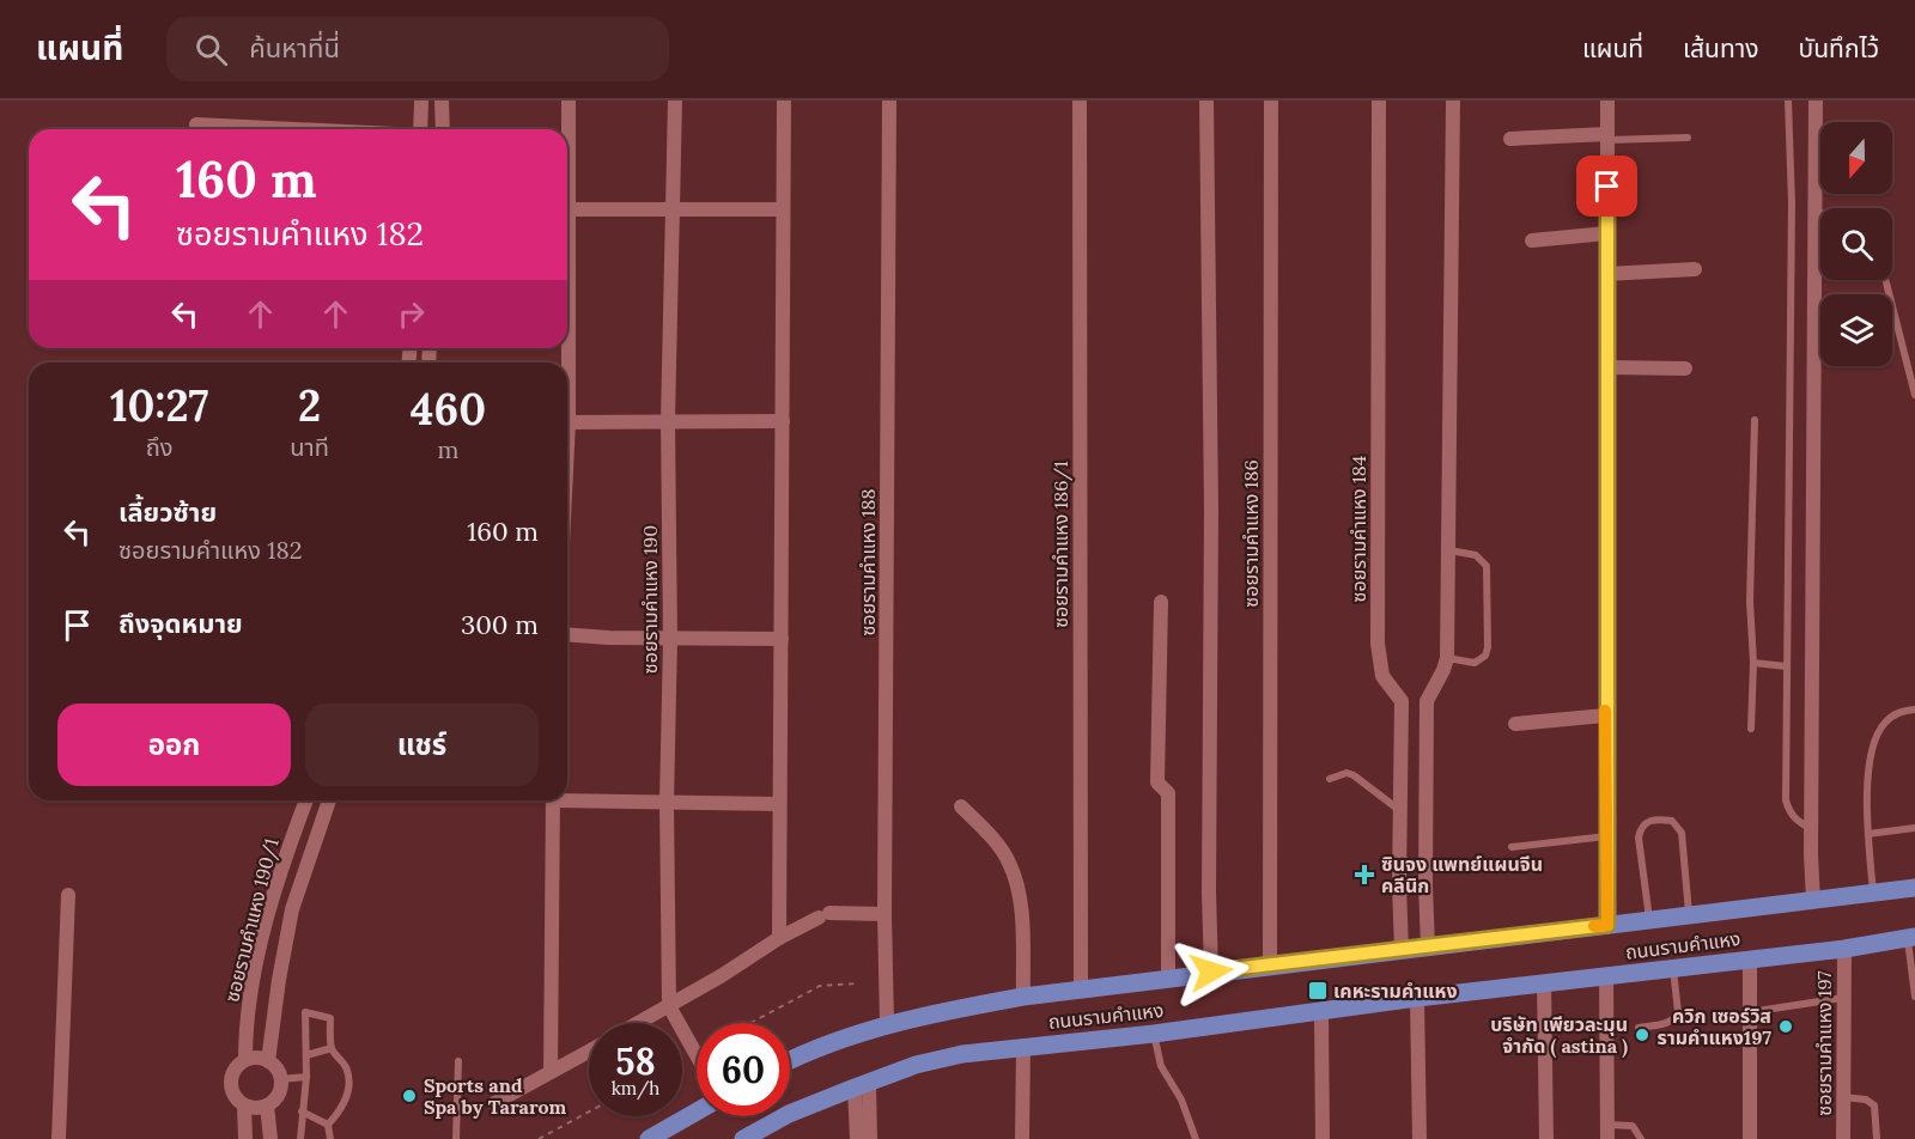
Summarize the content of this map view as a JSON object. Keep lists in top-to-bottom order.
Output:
{
  "streets": {
    "main road": ["ถนนรามคำแหง"],
    "street": [
      "ซอยรามคำแหง 184",
      "ซอยรามคำแหง 186",
      "ซอยรามคำแหง 186/1",
      "ซอยรามคำแหง 188",
      "ซอยรามคำแหง 190",
      "ซอยรามคำแหง 190/1",
      "ซอยรามคำแหง 197"
    ]
  },
  "crossings": [
    ["ซอยรามคำแหง 186", "ถนนรามคำแหง"],
    ["ซอยรามคำแหง 186/1", "ถนนรามคำแหง"],
    ["ซอยรามคำแหง 188", "ถนนรามคำแหง"],
    ["ถนนรามคำแหง", "ซอยรามคำแหง 197"]
  ],
  "places": {
    "health": ["ซินจง แพทย์แผนจีน คลีนิก"],
    "transit": ["เคหะรามคำแหง"],
    "other": ["ควิก เซอร์วิส รามคำแหง197", "บริษัท เพียวละมุน จำกัด ( astina )", "Sports and Spa by Tararom"]
  },
  "north": "bottom",
  "page": {
    "header": "แผนที่",
    "search": "ค้นหาที่นี่",
    "nav": ["แผนที่", "เส้นทาง", "บันทึกไว้"],
    "turn": ["160 m", "ซอยรามคำแหง 182"],
    "eta": [
      "10:27",
      "ถึง",
      "2",
      "นาที",
      "460",
      "m"
    ],
    "list": [
      {
        "name": "เลี้ยวซ้าย",
        "note": "ซอยรามคำแหง 182",
        "value": "160 m"
      },
      {
        "name": "ถึงจุดหมาย",
        "value": "300 m"
      }
    ],
    "buttons": ["ออก", "แชร์"],
    "speed": "58 km/h",
    "limit": "60"
  }
}
